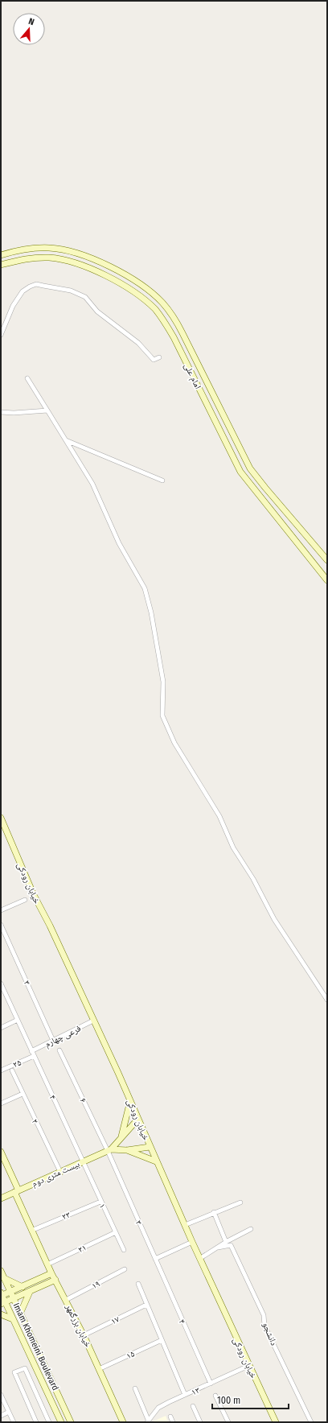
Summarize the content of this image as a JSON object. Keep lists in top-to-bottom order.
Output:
{
  "streets": {
    "main road": [
      "امام علی",
      "خیابان رودکی",
      "بیست متری دوم",
      "خیابان بزرگمهر",
      "Imam Khomeini Boulevard"
    ],
    "street": [
      "۳",
      "فرعی چهارم",
      "۲۵",
      "۴",
      "۶",
      "۲",
      "۱",
      "۲۳",
      "۲۱",
      "۱۹",
      "۱۷",
      "دانشجو",
      "۱۵",
      "۱۳"
    ]
  },
  "crossings": [
    ["خیابان رودکی", "فرعی چهارم"],
    ["خیابان رودکی", "بیست متری دوم"],
    ["خیابان رودکی", "۱۳"],
    ["۳", "فرعی چهارم"],
    ["۳", "۴"],
    ["۳", "۶"],
    ["۳", "بیست متری دوم"],
    ["فرعی چهارم", "۴"],
    ["۲۵", "۴"],
    ["۴", "بیست متری دوم"],
    ["۴", "۱"],
    ["۴", "۱۳"],
    ["۶", "بیست متری دوم"],
    ["۲", "بیست متری دوم"],
    ["بیست متری دوم", "۱"],
    ["بیست متری دوم", "خیابان بزرگمهر"],
    ["۱", "۲۳"],
    ["۱", "۲۱"],
    ["۲۳", "خیابان بزرگمهر"],
    ["۲۱", "خیابان بزرگمهر"],
    ["۱۹", "خیابان بزرگمهر"],
    ["۱۷", "خیابان بزرگمهر"],
    ["خیابان بزرگمهر", "۱۵"]
  ],
  "scale_bar": "100 m",
  "north": "top"
}
